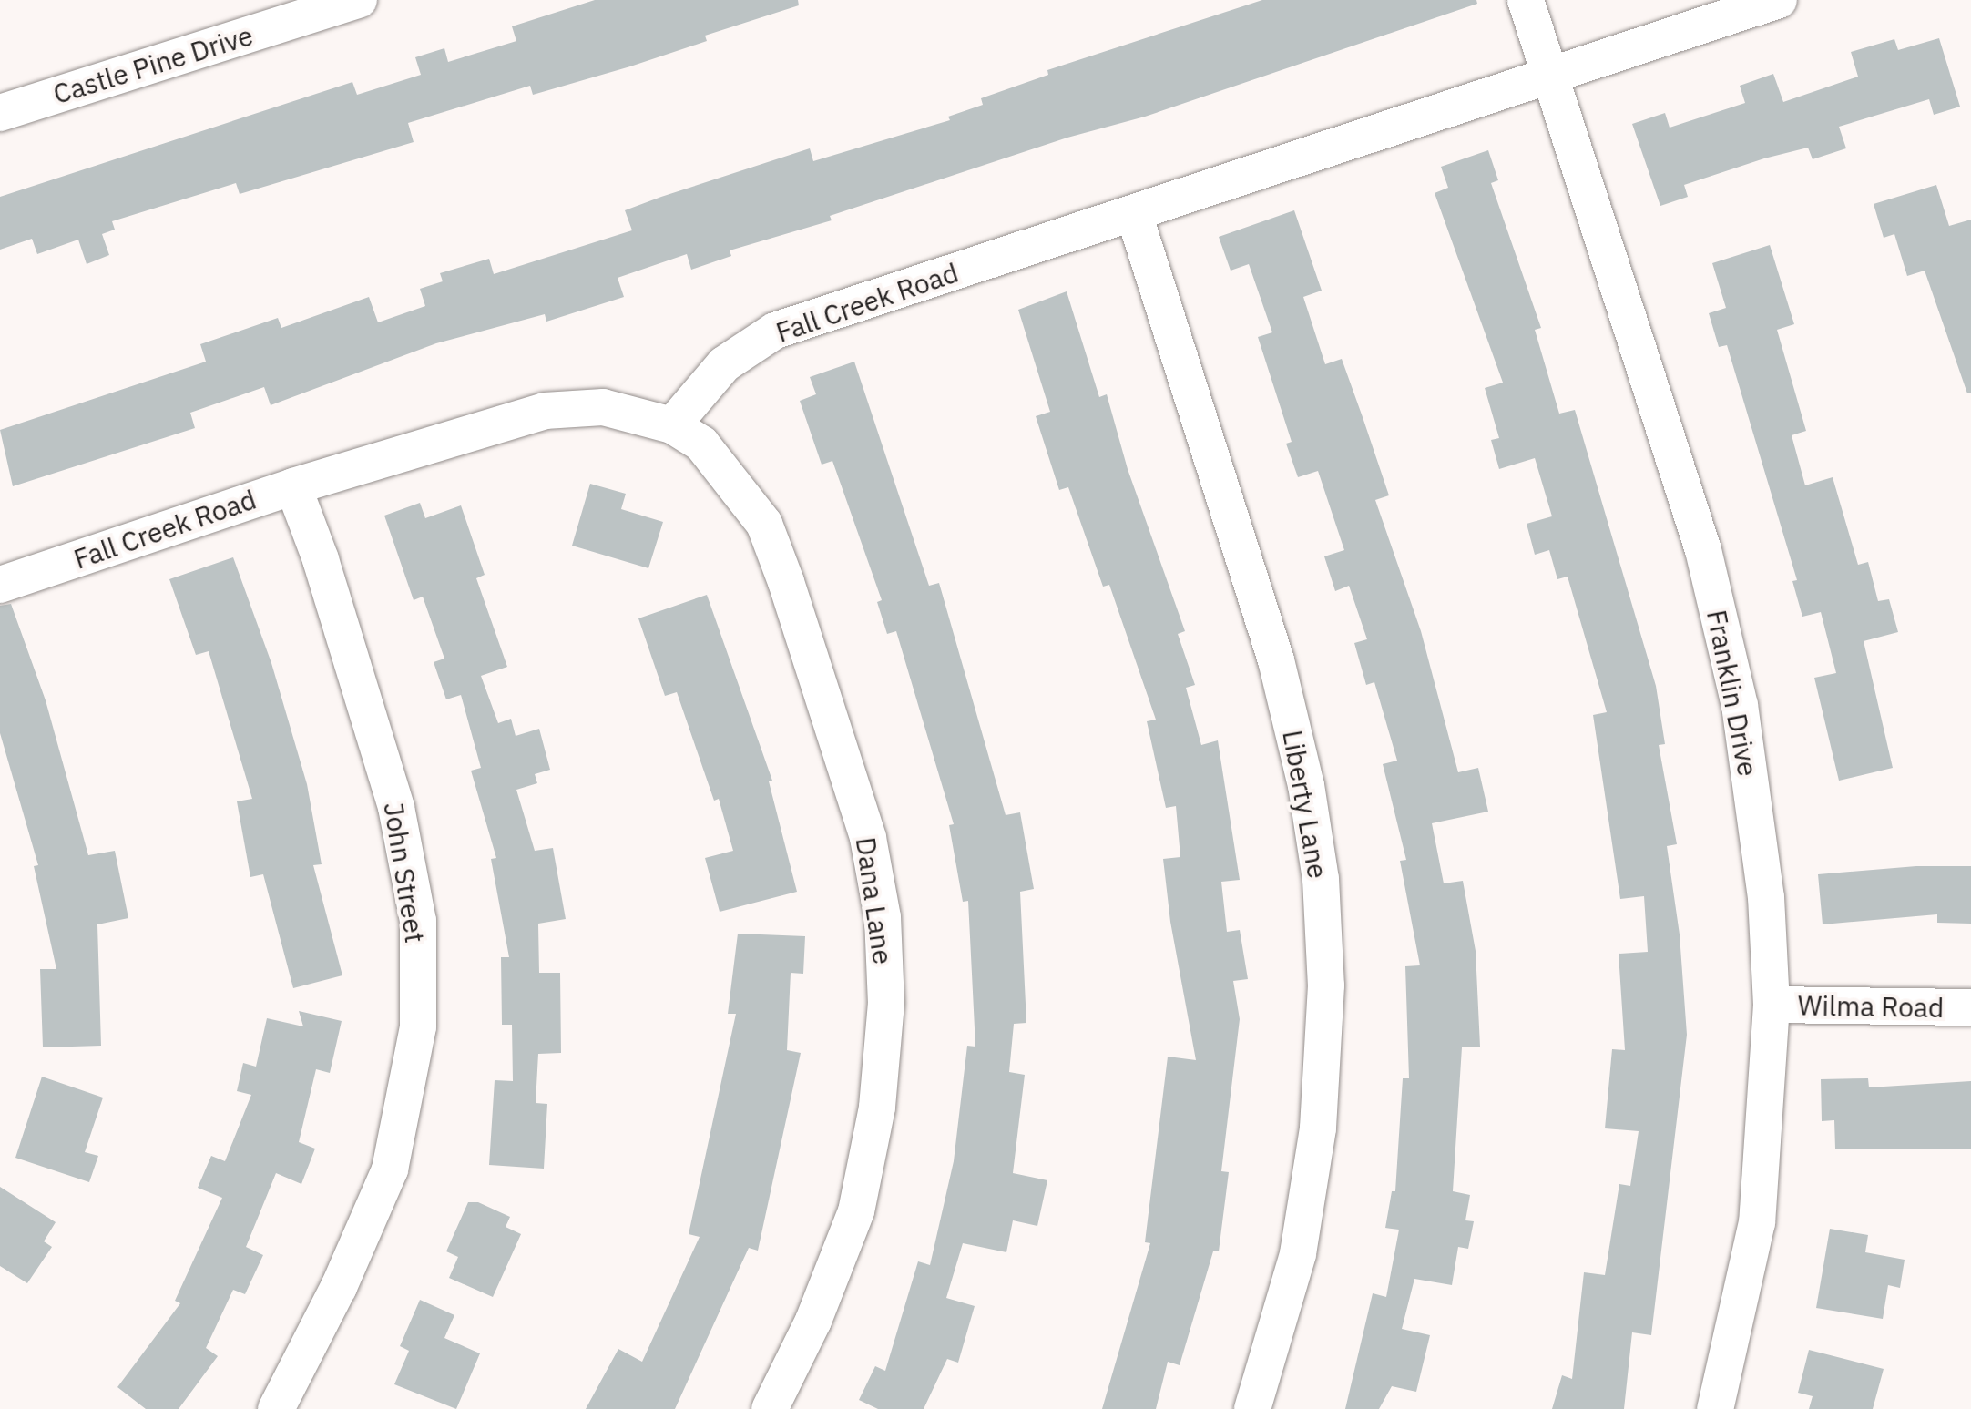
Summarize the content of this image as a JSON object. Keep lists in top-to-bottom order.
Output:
{
  "streets": {
    "street": [
      "Castle Pine Drive",
      "Fall Creek Road",
      "Franklin Drive",
      "Liberty Lane",
      "John Street",
      "Dana Lane",
      "Wilma Road"
    ]
  },
  "crossings": [
    ["Fall Creek Road", "Franklin Drive"],
    ["Fall Creek Road", "Liberty Lane"],
    ["Fall Creek Road", "John Street"],
    ["Fall Creek Road", "Dana Lane"],
    ["Franklin Drive", "Wilma Road"]
  ]
}
